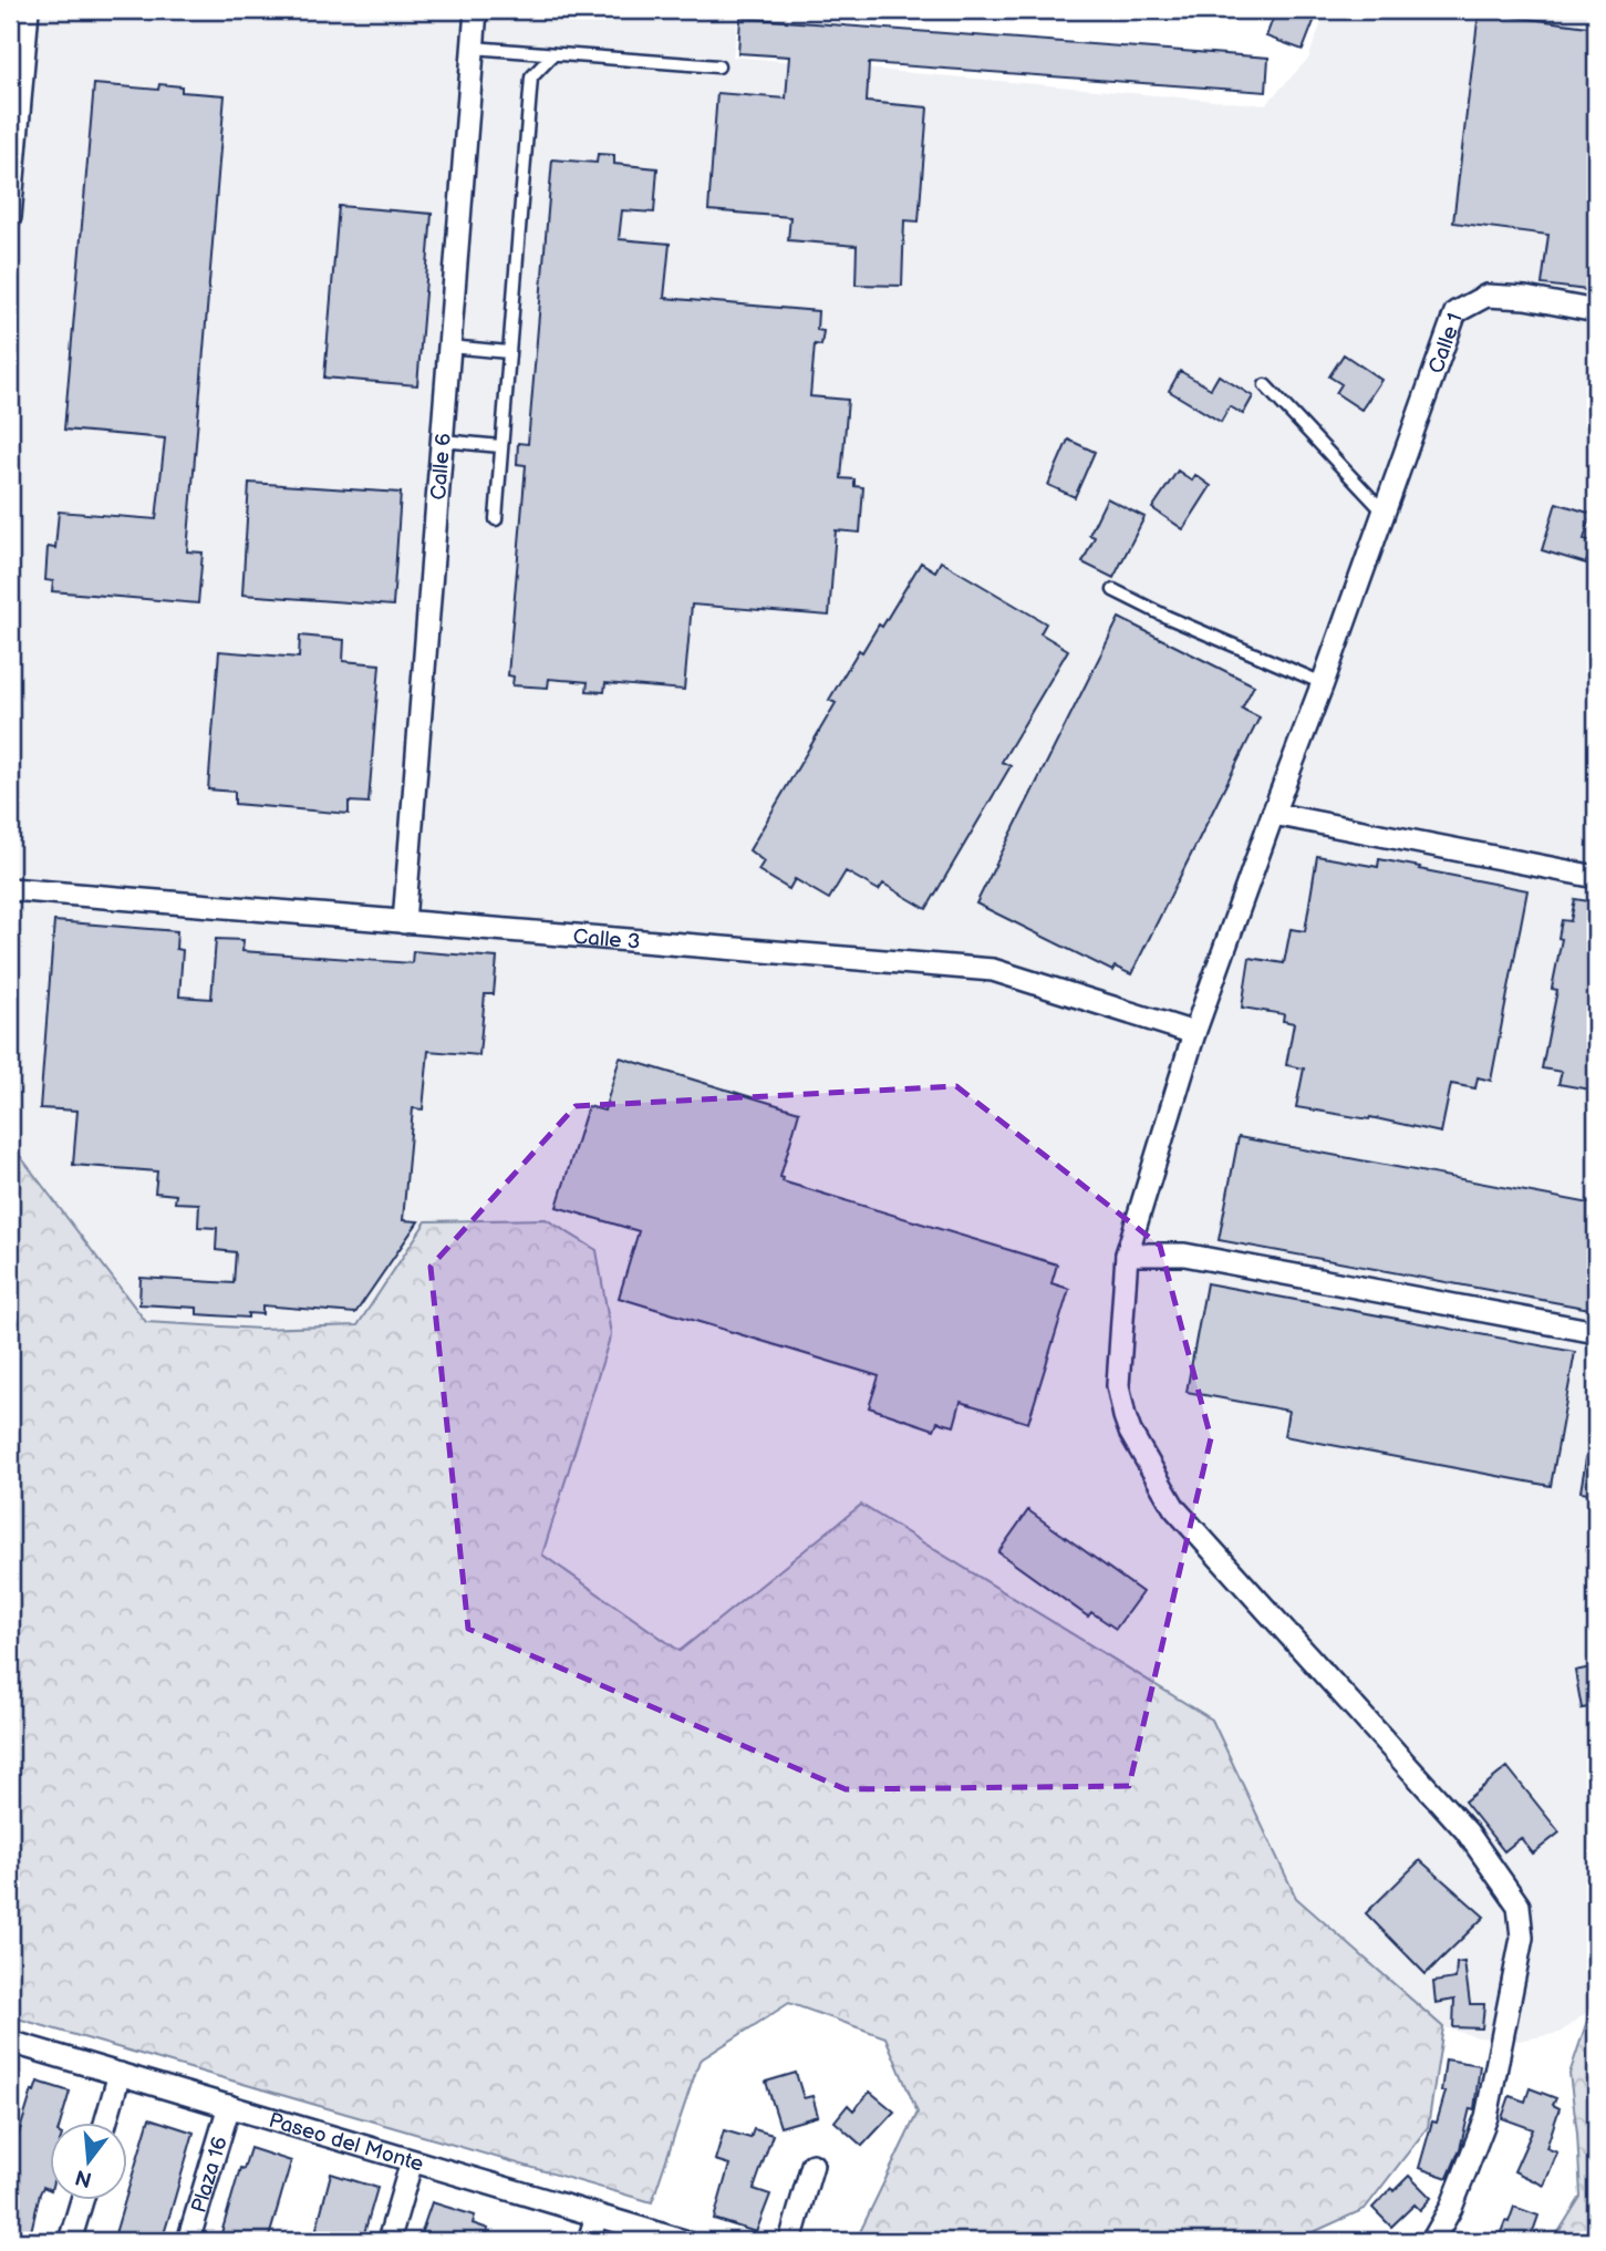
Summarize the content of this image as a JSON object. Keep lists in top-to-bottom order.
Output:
{
  "streets": {
    "street": [
      "Calle 1",
      "Calle 6",
      "Calle 3",
      "Paseo del Monte",
      "Plaza 16"
    ]
  },
  "crossings": [
    ["Calle 1", "Calle 3"],
    ["Calle 6", "Calle 3"],
    ["Paseo del Monte", "Plaza 16"]
  ],
  "north": "bottom"
}
